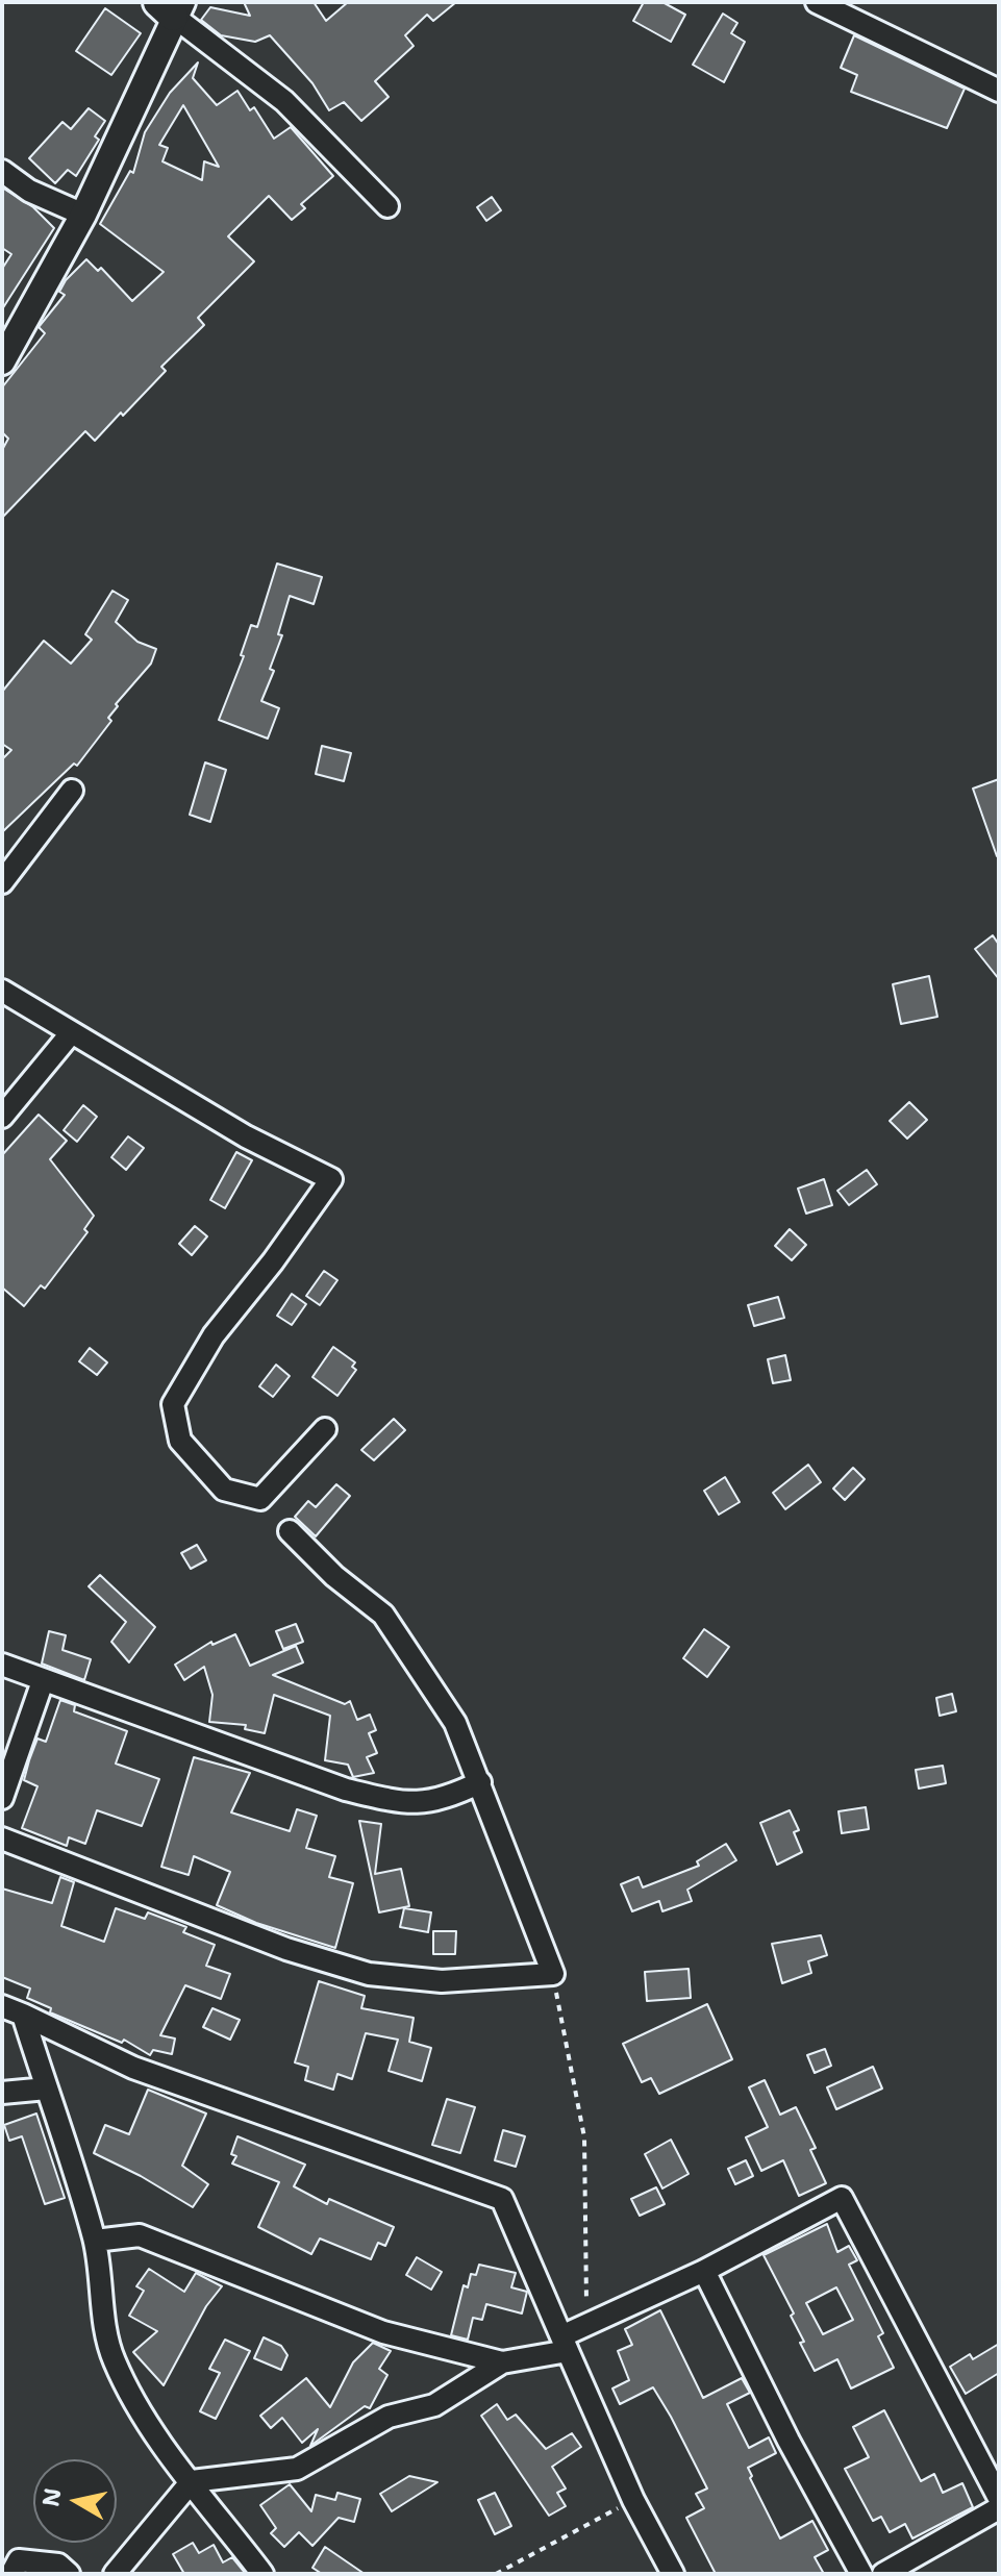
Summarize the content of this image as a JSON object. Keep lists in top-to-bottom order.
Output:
{
  "north": "left"
}
